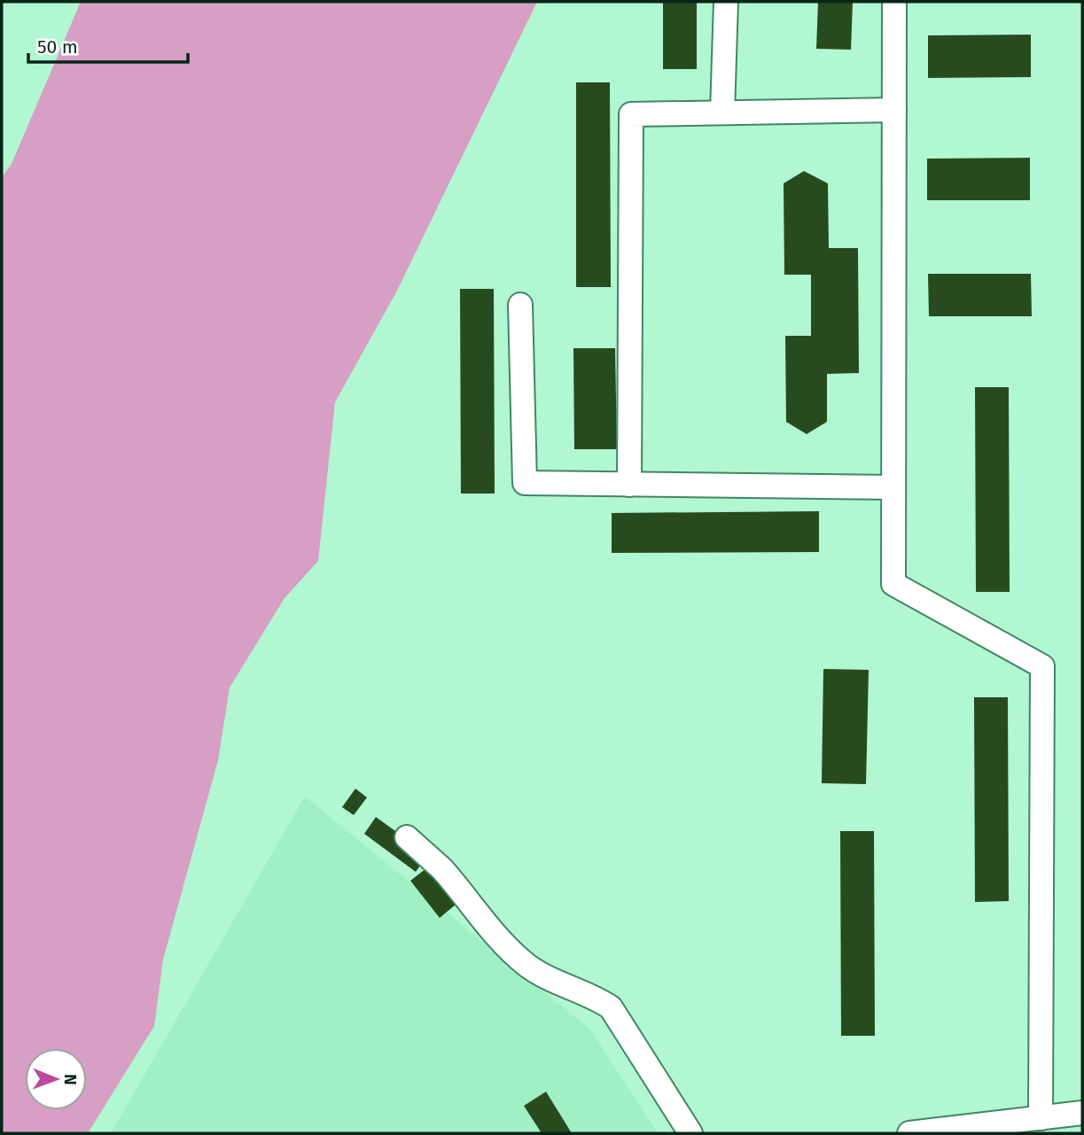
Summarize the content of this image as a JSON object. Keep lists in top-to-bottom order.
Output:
{
  "scale_bar": "50 m",
  "north": "right"
}
